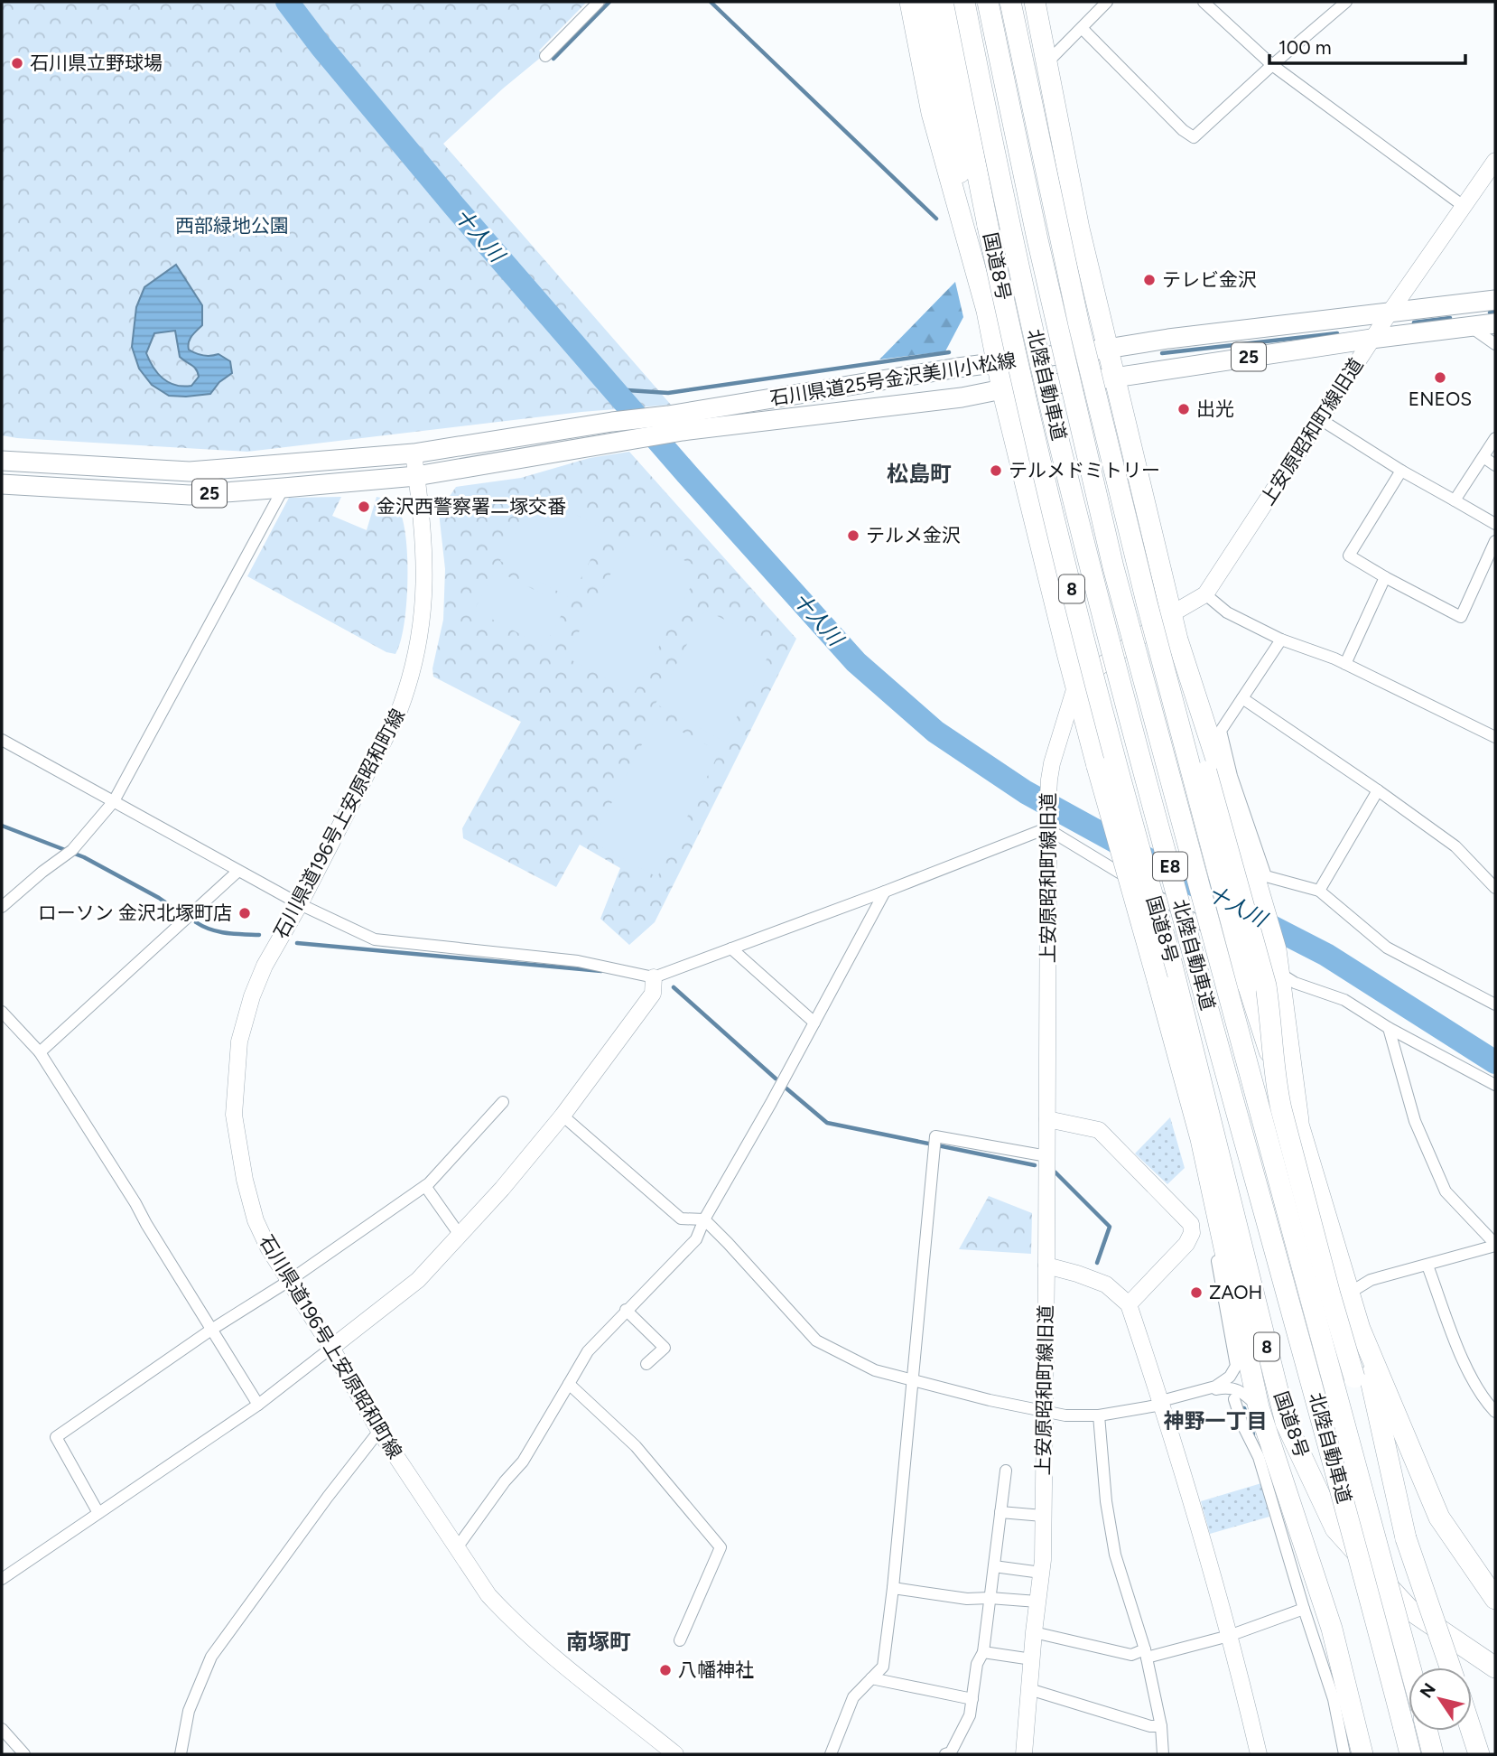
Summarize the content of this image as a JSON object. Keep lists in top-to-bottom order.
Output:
{
  "streets": {
    "highway": [
      "国道8号",
      "北陸自動車道",
      "8",
      "E8"
    ],
    "main road": ["25", "石川県道25号金沢美川小松線"],
    "street": ["上安原昭和町線旧道", "石川県道196号上安原昭和町線"]
  },
  "crossings": [
    ["25", "石川県道25号金沢美川小松線"],
    ["25", "石川県道196号上安原昭和町線"],
    ["石川県道25号金沢美川小松線", "上安原昭和町線旧道"],
    ["石川県道25号金沢美川小松線", "石川県道196号上安原昭和町線"]
  ],
  "districts": ["松島町", "神野一丁目", "南塚町"],
  "water": ["十人川"],
  "parks": ["西部緑地公園"],
  "places": [
    "石川県立野球場",
    "テレビ金沢",
    "ENEOS",
    "出光",
    "テルメドミトリー",
    "金沢西警察署二塚交番",
    "テルメ金沢",
    "ローソン 金沢北塚町店",
    "ZAOH",
    "八幡神社"
  ],
  "scale_bar": "100 m",
  "north": "top left"
}
